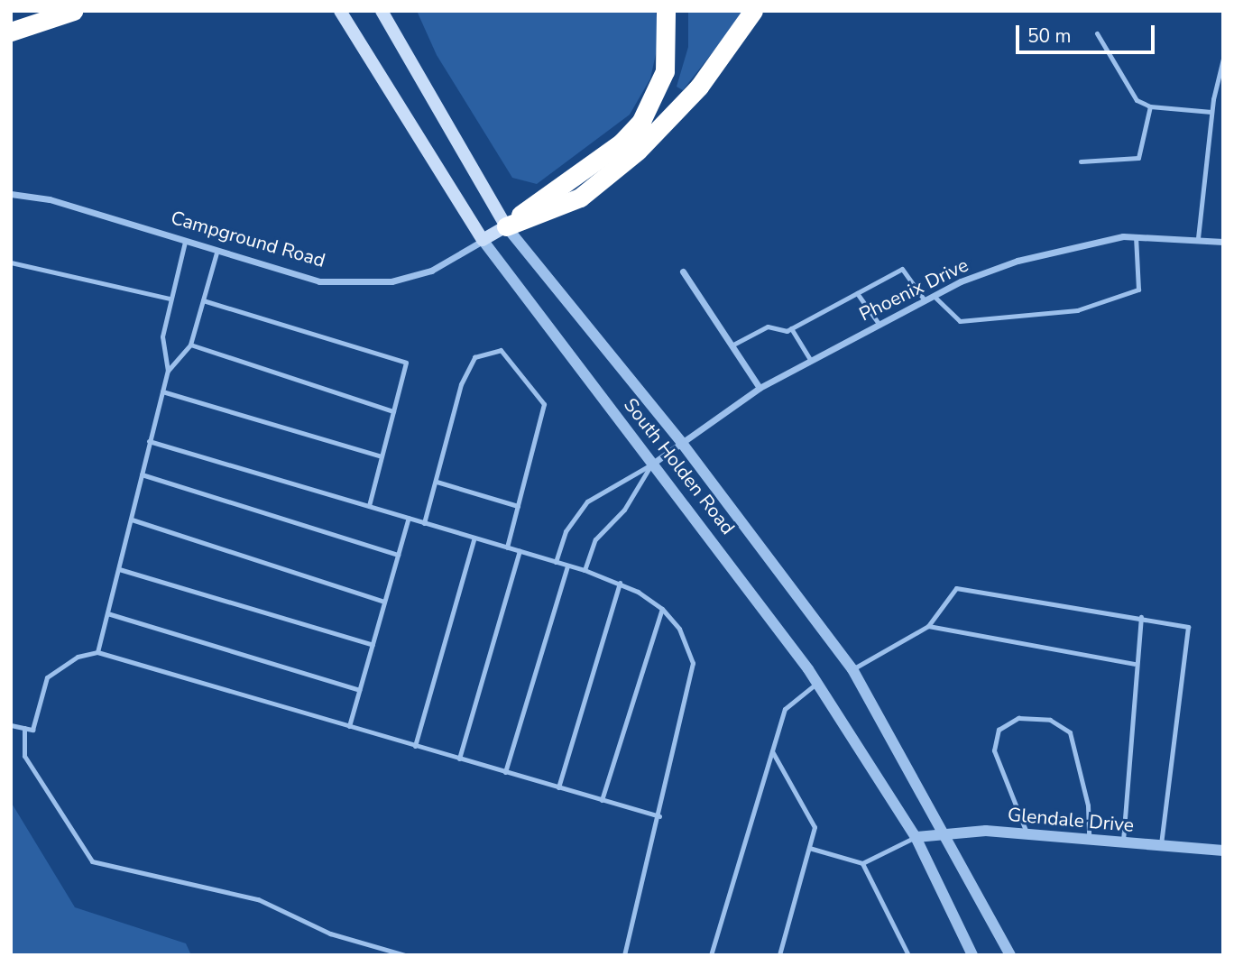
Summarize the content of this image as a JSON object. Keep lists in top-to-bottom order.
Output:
{
  "streets": {
    "main road": ["Campground Road", "South Holden Road"],
    "street": ["Phoenix Drive", "Glendale Drive"]
  },
  "crossings": [
    ["Campground Road", "South Holden Road"],
    ["Phoenix Drive", "South Holden Road"],
    ["South Holden Road", "Glendale Drive"]
  ],
  "scale_bar": "50 m"
}
